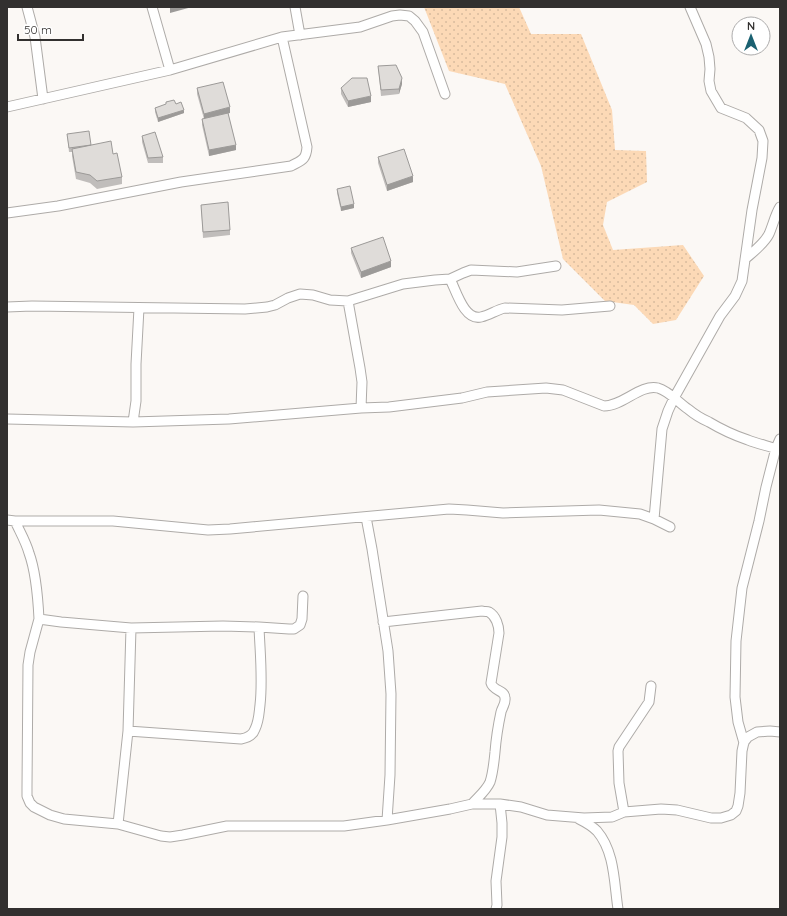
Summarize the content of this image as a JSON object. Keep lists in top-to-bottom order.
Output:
{
  "scale_bar": "50 m",
  "north": "top"
}
